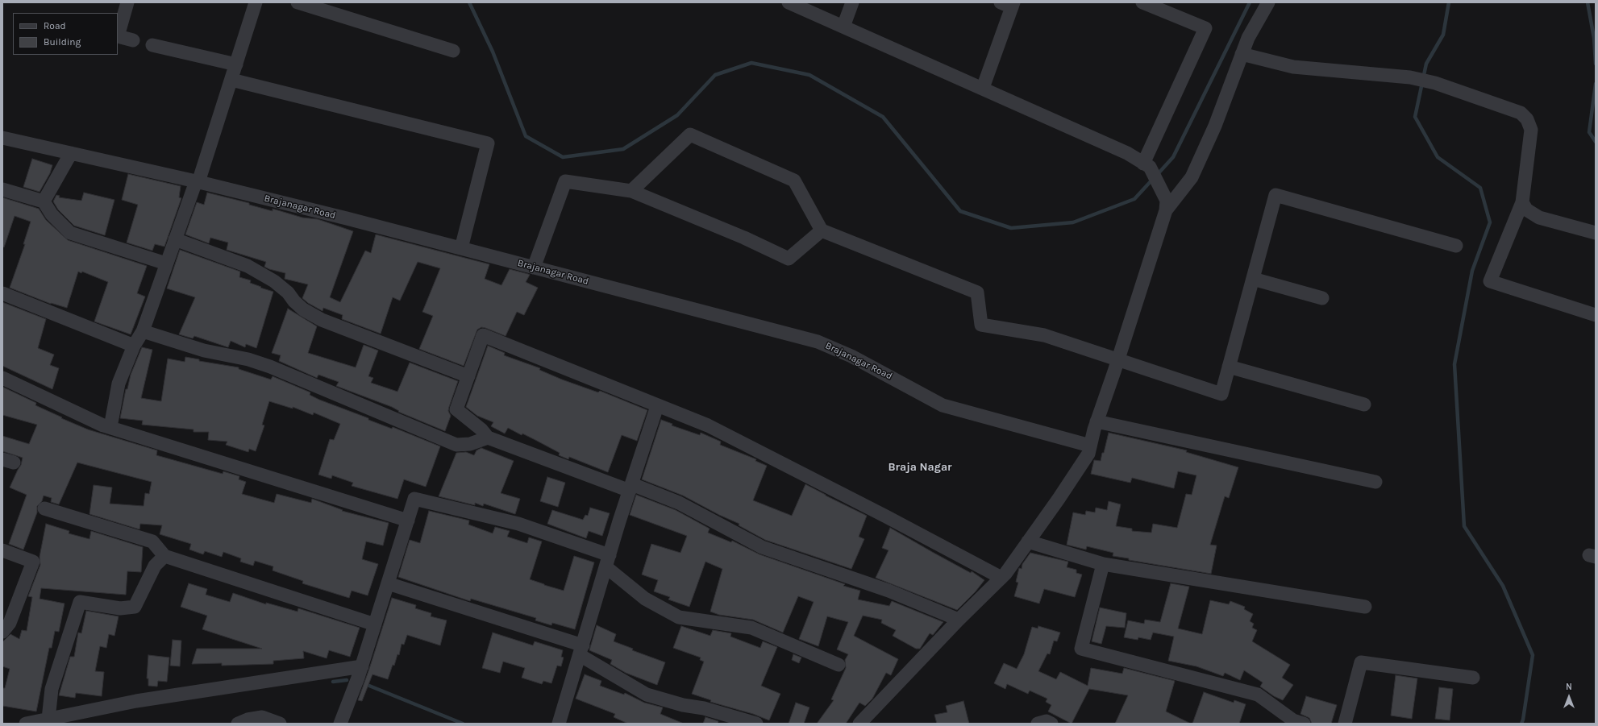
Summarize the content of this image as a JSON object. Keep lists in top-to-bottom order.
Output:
{
  "streets": {
    "street": ["Brajanagar Road"]
  },
  "districts": ["Braja Nagar"],
  "legend": ["Road", "Building"],
  "north": "top"
}
